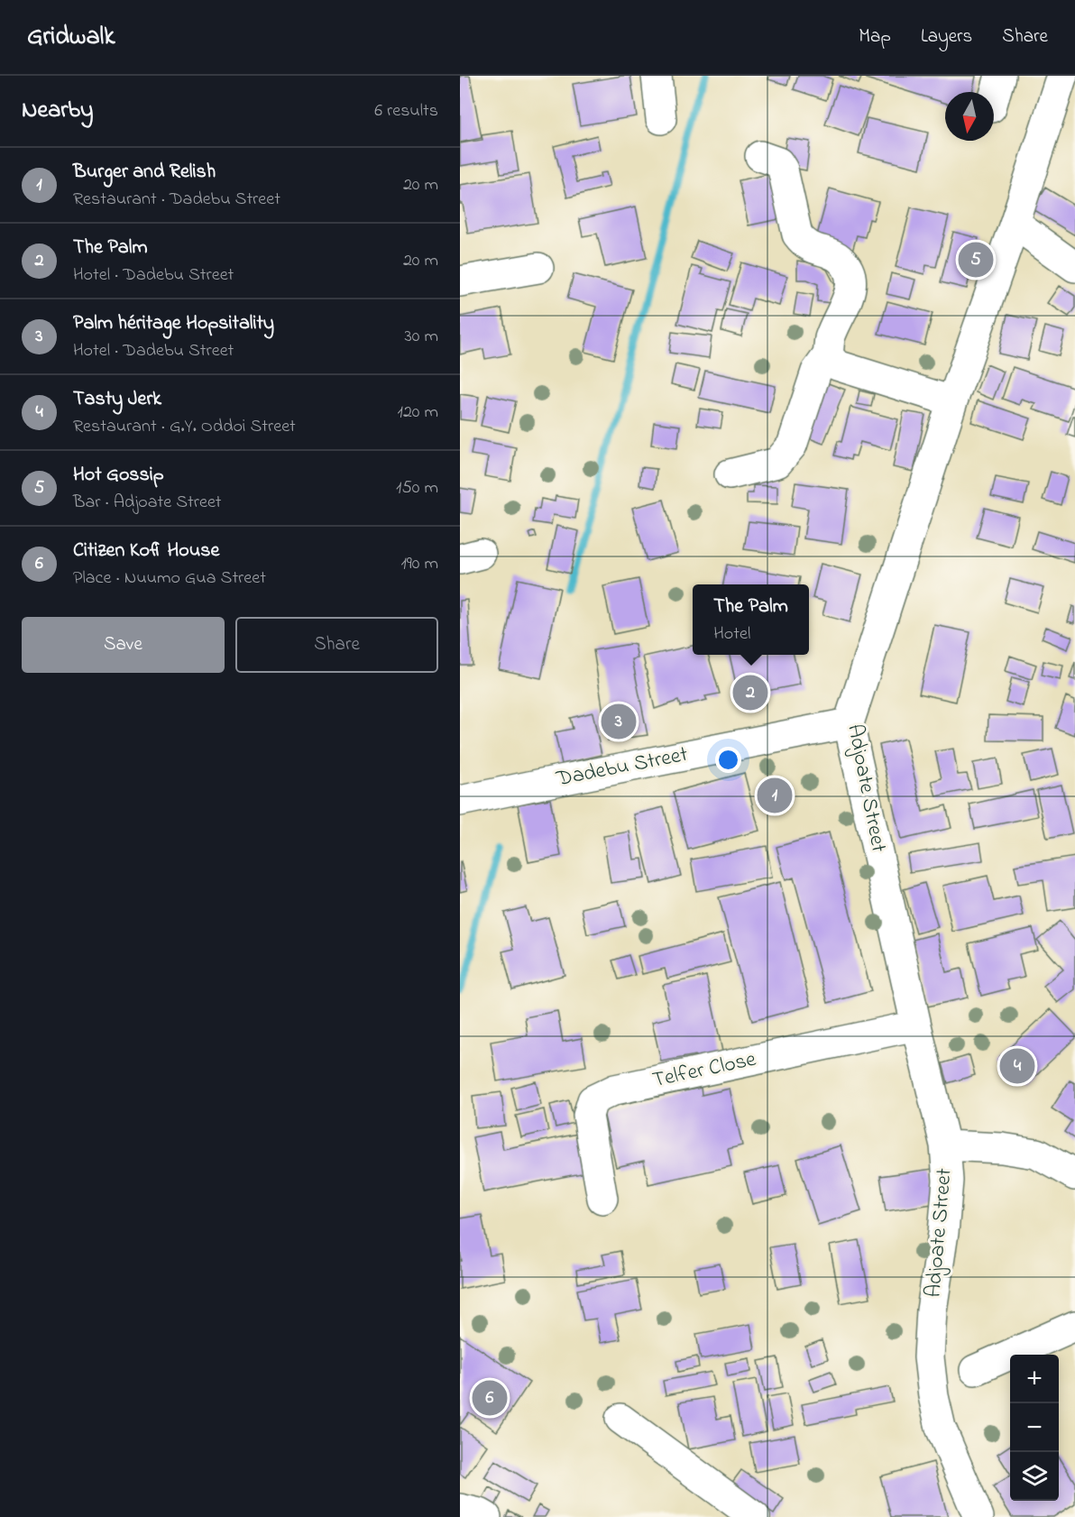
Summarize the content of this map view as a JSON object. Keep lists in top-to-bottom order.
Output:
{
  "streets": {
    "street": ["Dadebu Street", "Adjoate Street", "Telfer Close"]
  },
  "crossings": [
    ["Dadebu Street", "Adjoate Street"],
    ["Adjoate Street", "Telfer Close"]
  ],
  "north": "bottom",
  "page": {
    "header": "Gridwalk",
    "nav": ["Map", "Layers", "Share"],
    "heading": ["Nearby", "6 results"],
    "list": [
      {
        "mark": "1",
        "name": "Burger and Relish",
        "note": "Restaurant · Dadebu Street",
        "value": "20 m"
      },
      {
        "mark": "2",
        "name": "The Palm",
        "note": "Hotel · Dadebu Street",
        "value": "20 m"
      },
      {
        "mark": "3",
        "name": "Palm héritage Hopsitality",
        "note": "Hotel · Dadebu Street",
        "value": "30 m"
      },
      {
        "mark": "4",
        "name": "Tasty Jerk",
        "note": "Restaurant · G.Y. Oddoi Street",
        "value": "120 m"
      },
      {
        "mark": "5",
        "name": "Hot Gossip",
        "note": "Bar · Adjoate Street",
        "value": "150 m"
      },
      {
        "mark": "6",
        "name": "Citizen Kofi House",
        "note": "Place · Nuumo Gua Street",
        "value": "190 m"
      }
    ],
    "pins": [
      "5",
      "2",
      "3",
      "1",
      "4",
      "6"
    ],
    "popup": ["The Palm", "Hotel"],
    "buttons": ["Save", "Share"],
    "map_buttons": ["+", "−"]
  }
}
